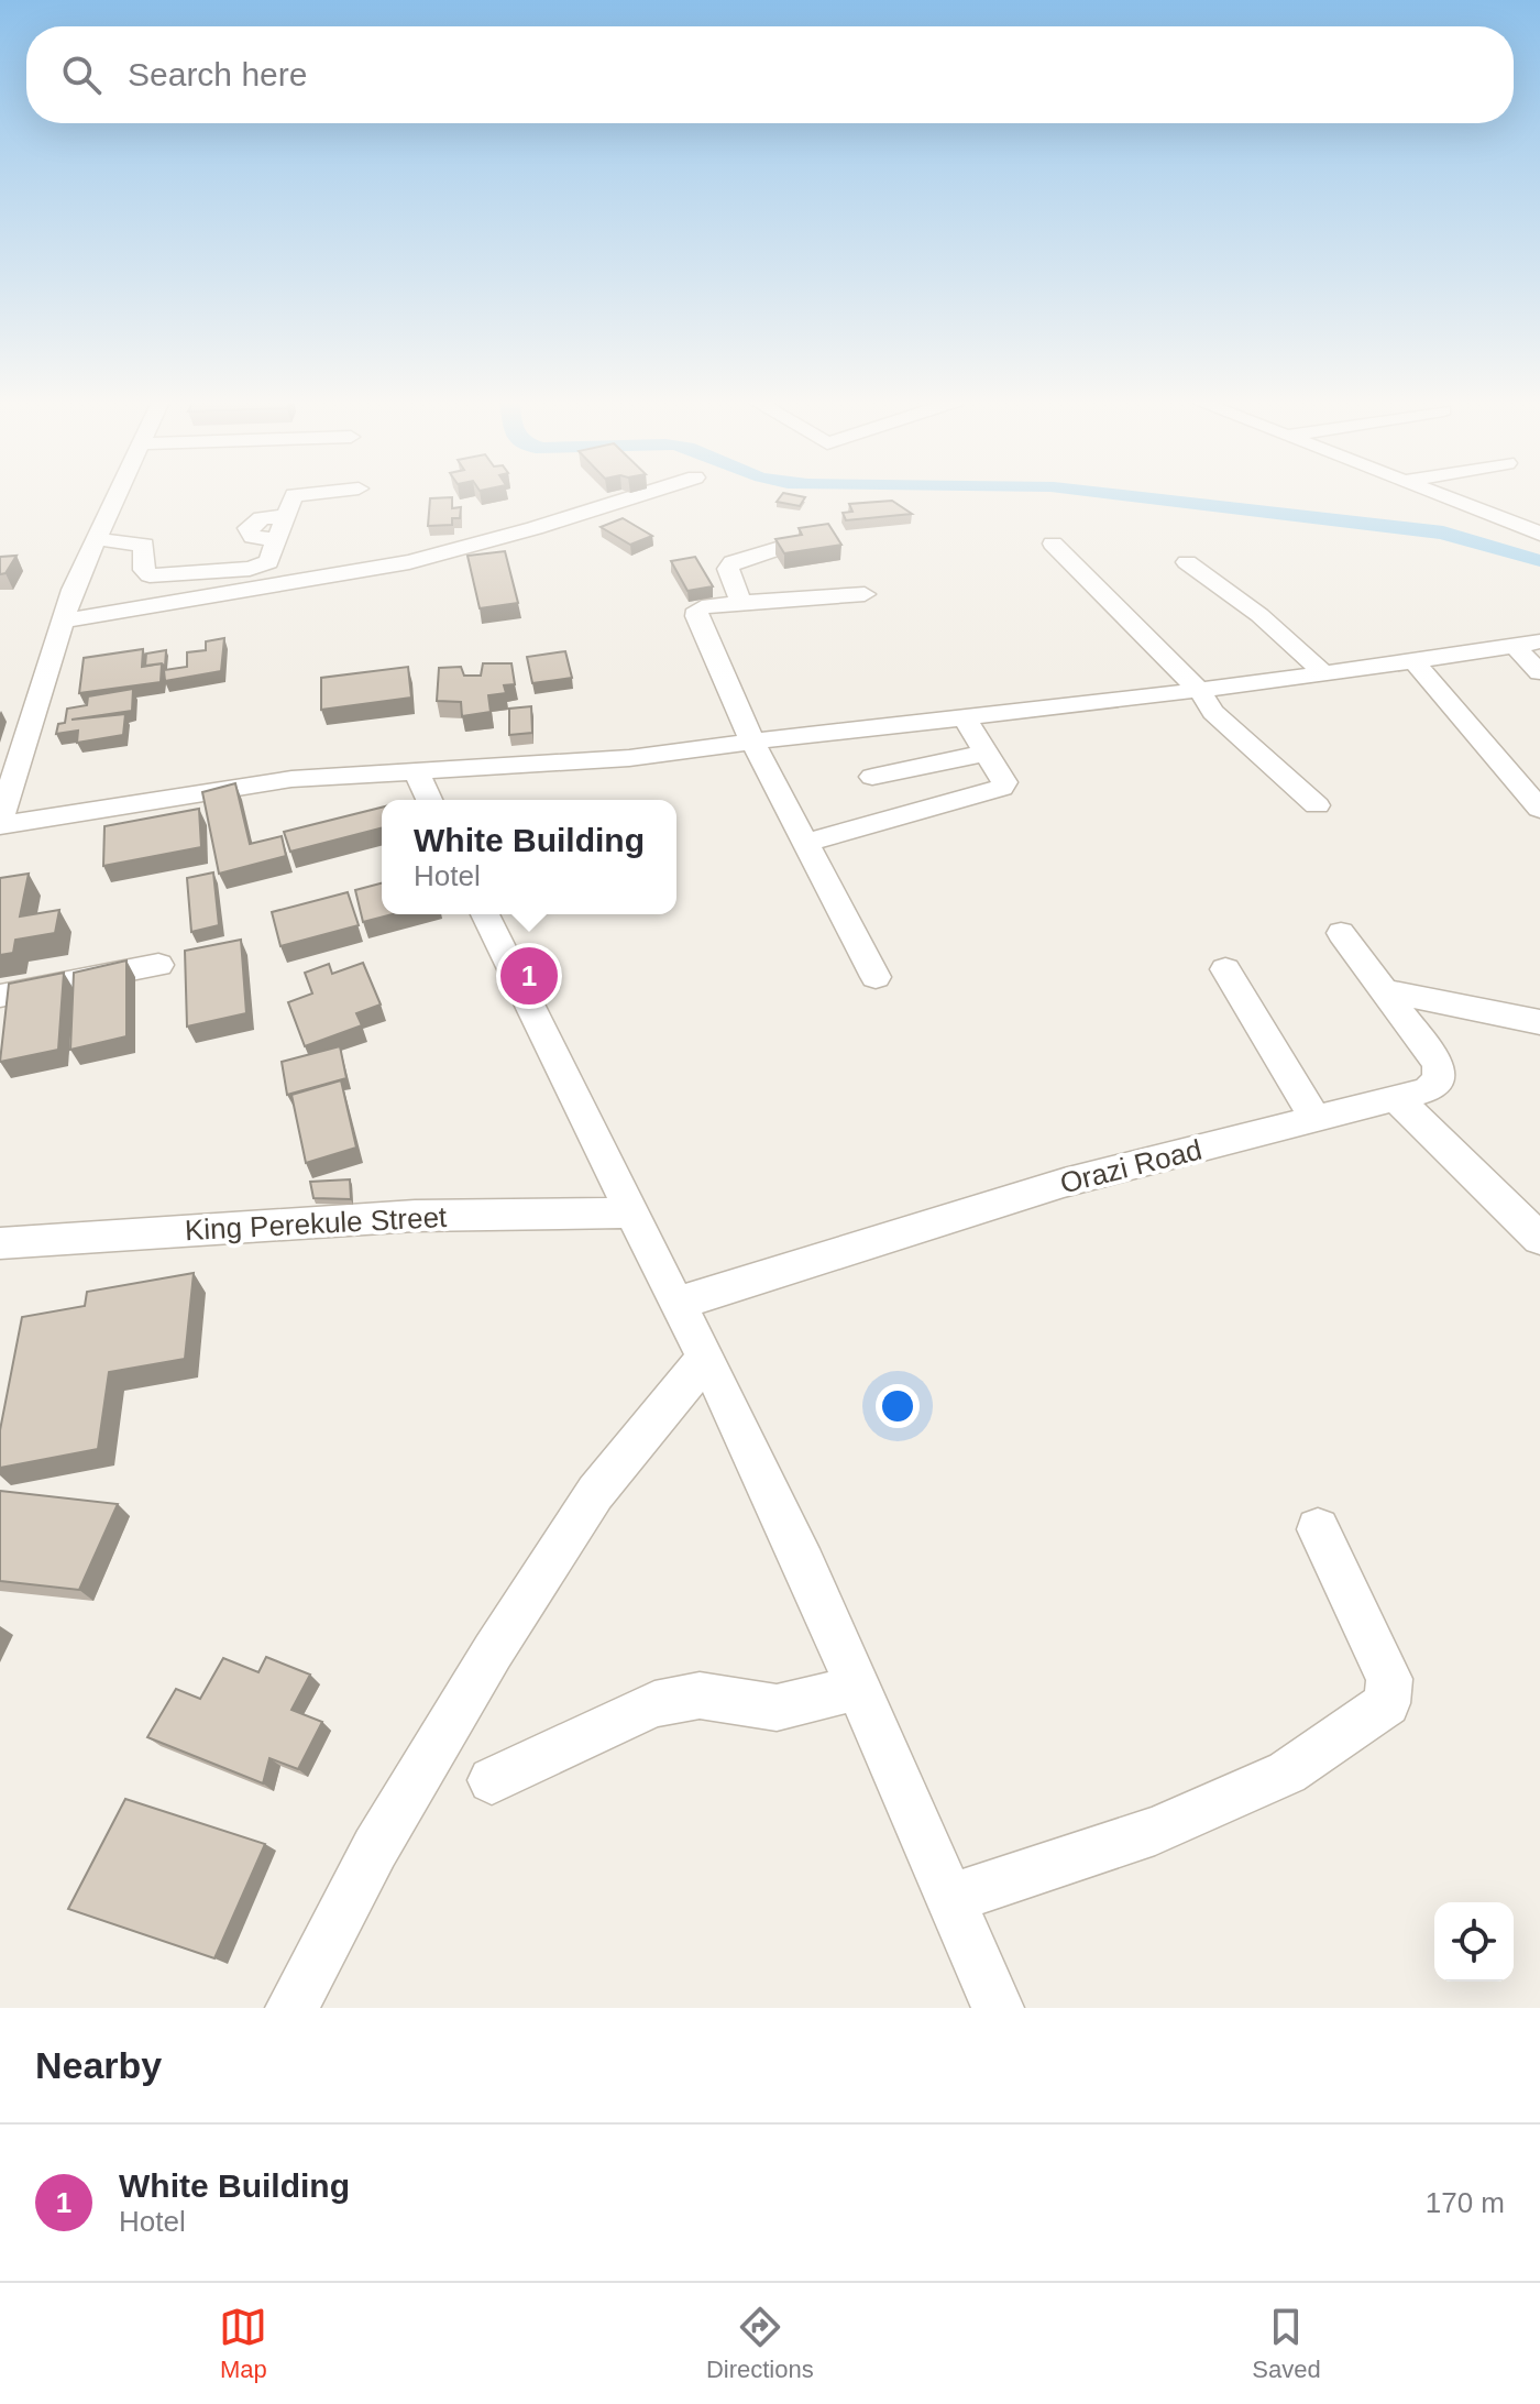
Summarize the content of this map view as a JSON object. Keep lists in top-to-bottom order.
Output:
{
  "streets": {
    "street": ["Orazi Road", "King Perekule Street"]
  },
  "page": {
    "search": "Search here",
    "popup": ["White Building", "Hotel"],
    "pins": "1",
    "heading": "Nearby",
    "list": [
      {
        "mark": "1",
        "name": "White Building",
        "note": "Hotel",
        "value": "170 m"
      }
    ],
    "nav": ["Map", "Directions", "Saved"]
  }
}
